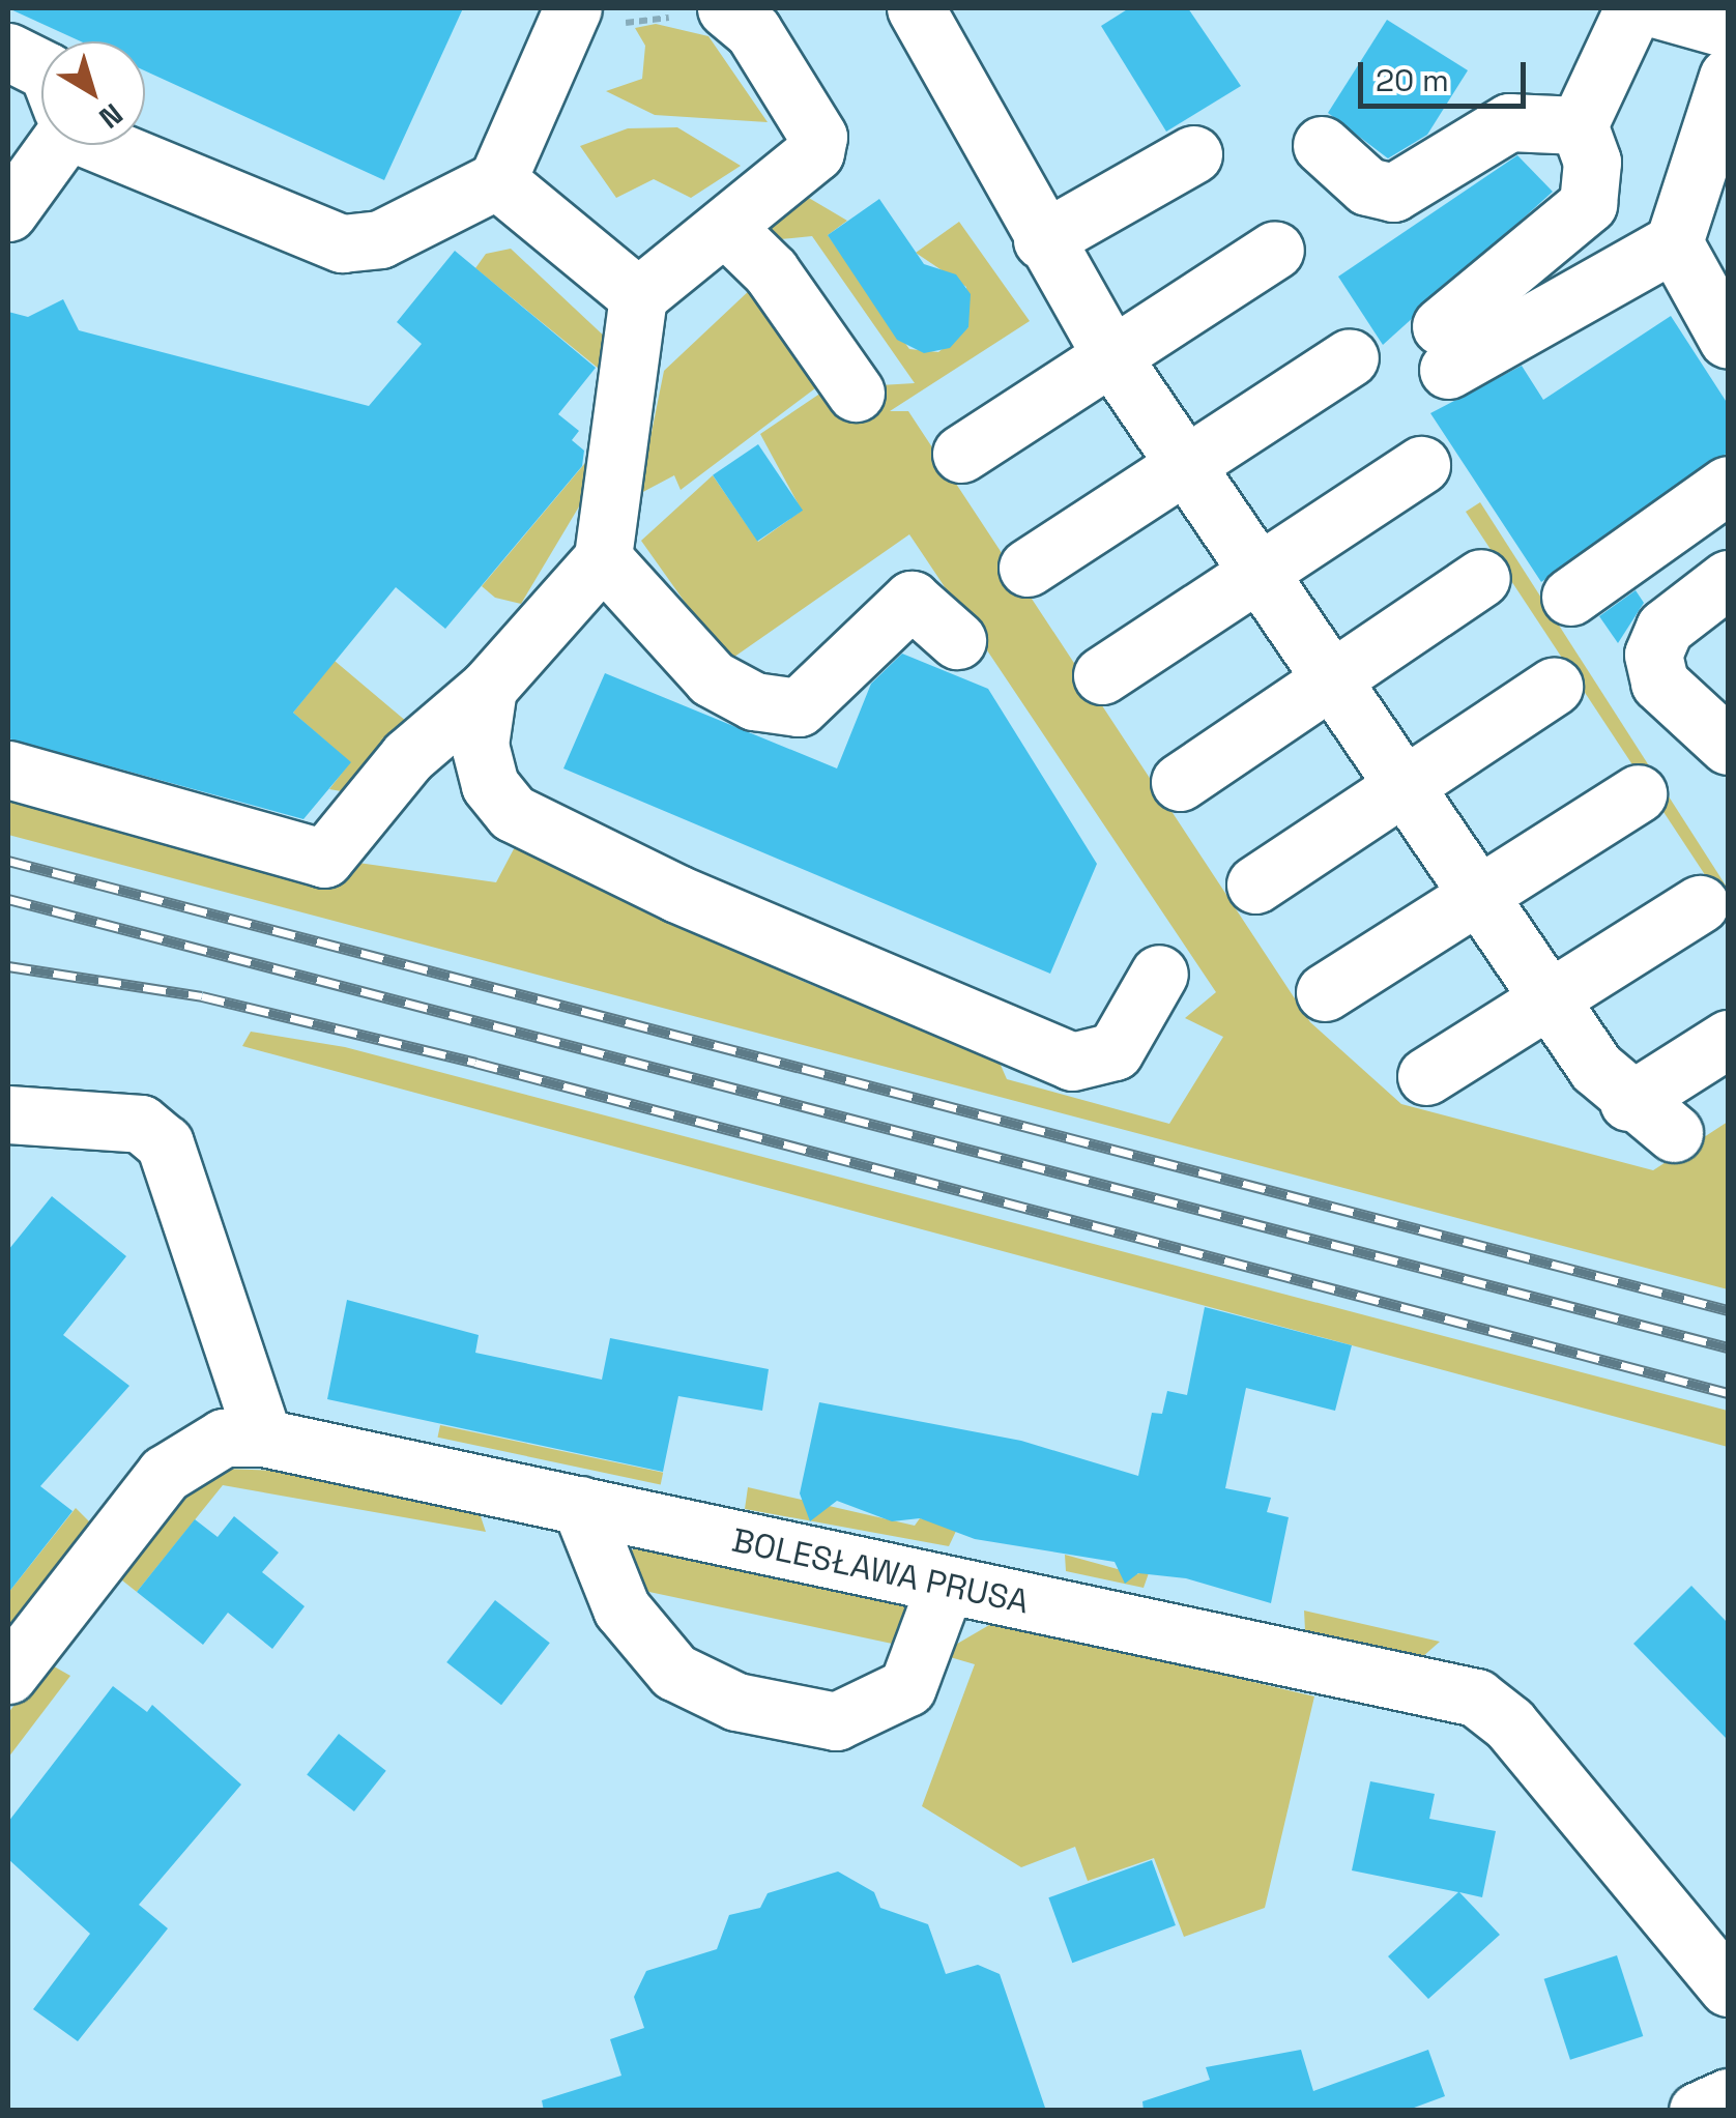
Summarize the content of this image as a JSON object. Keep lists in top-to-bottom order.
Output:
{
  "streets": {
    "street": ["BOLESŁAWA PRUSA"]
  },
  "scale_bar": "20 m",
  "north": "bottom right"
}
